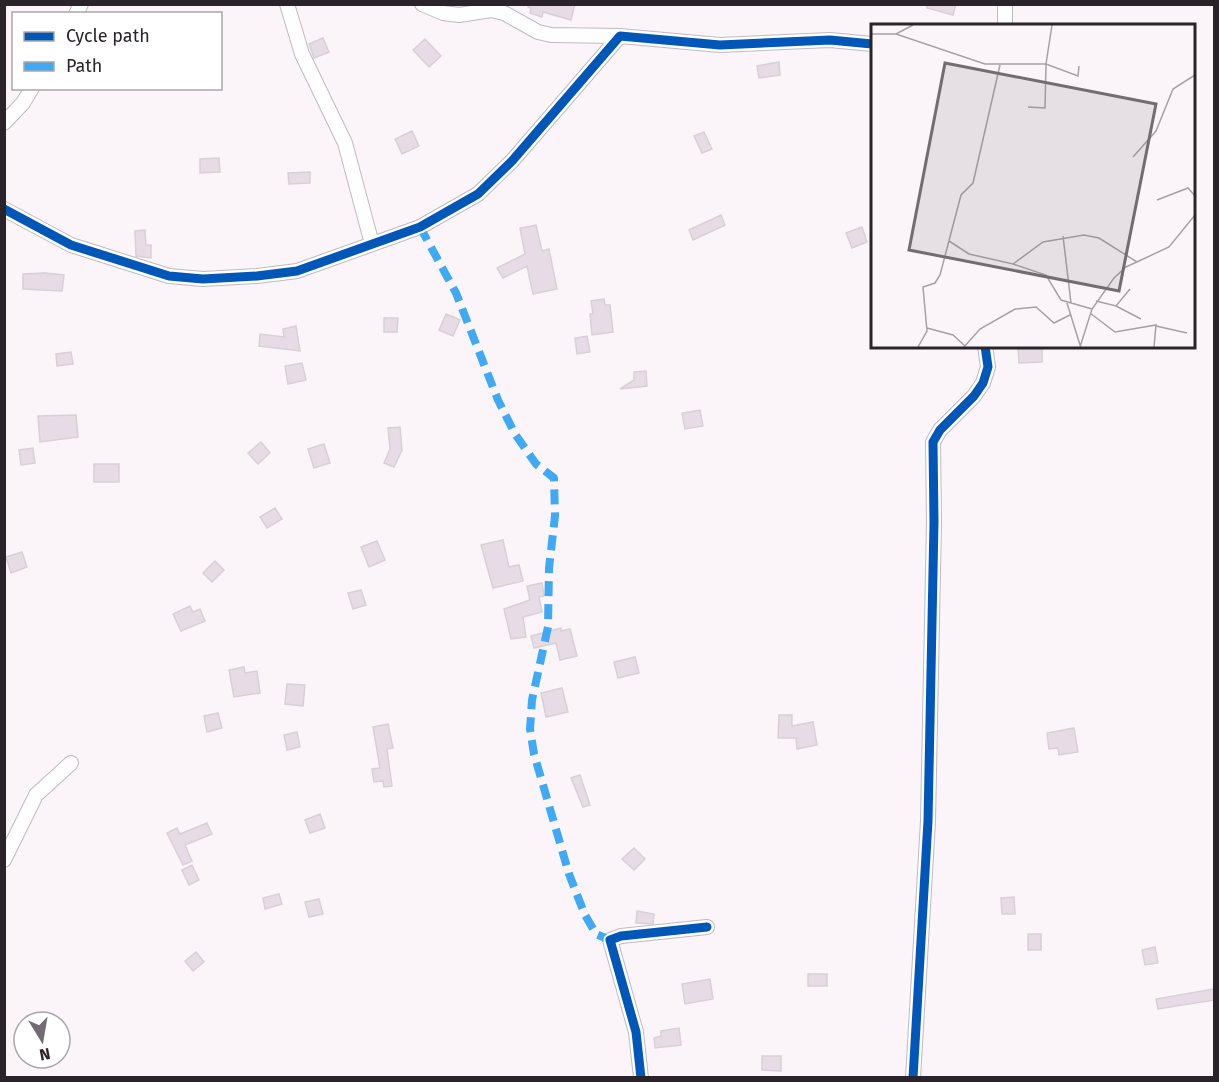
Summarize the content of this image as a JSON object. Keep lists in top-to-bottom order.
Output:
{
  "legend": ["Cycle path", "Path"],
  "north": "bottom"
}
